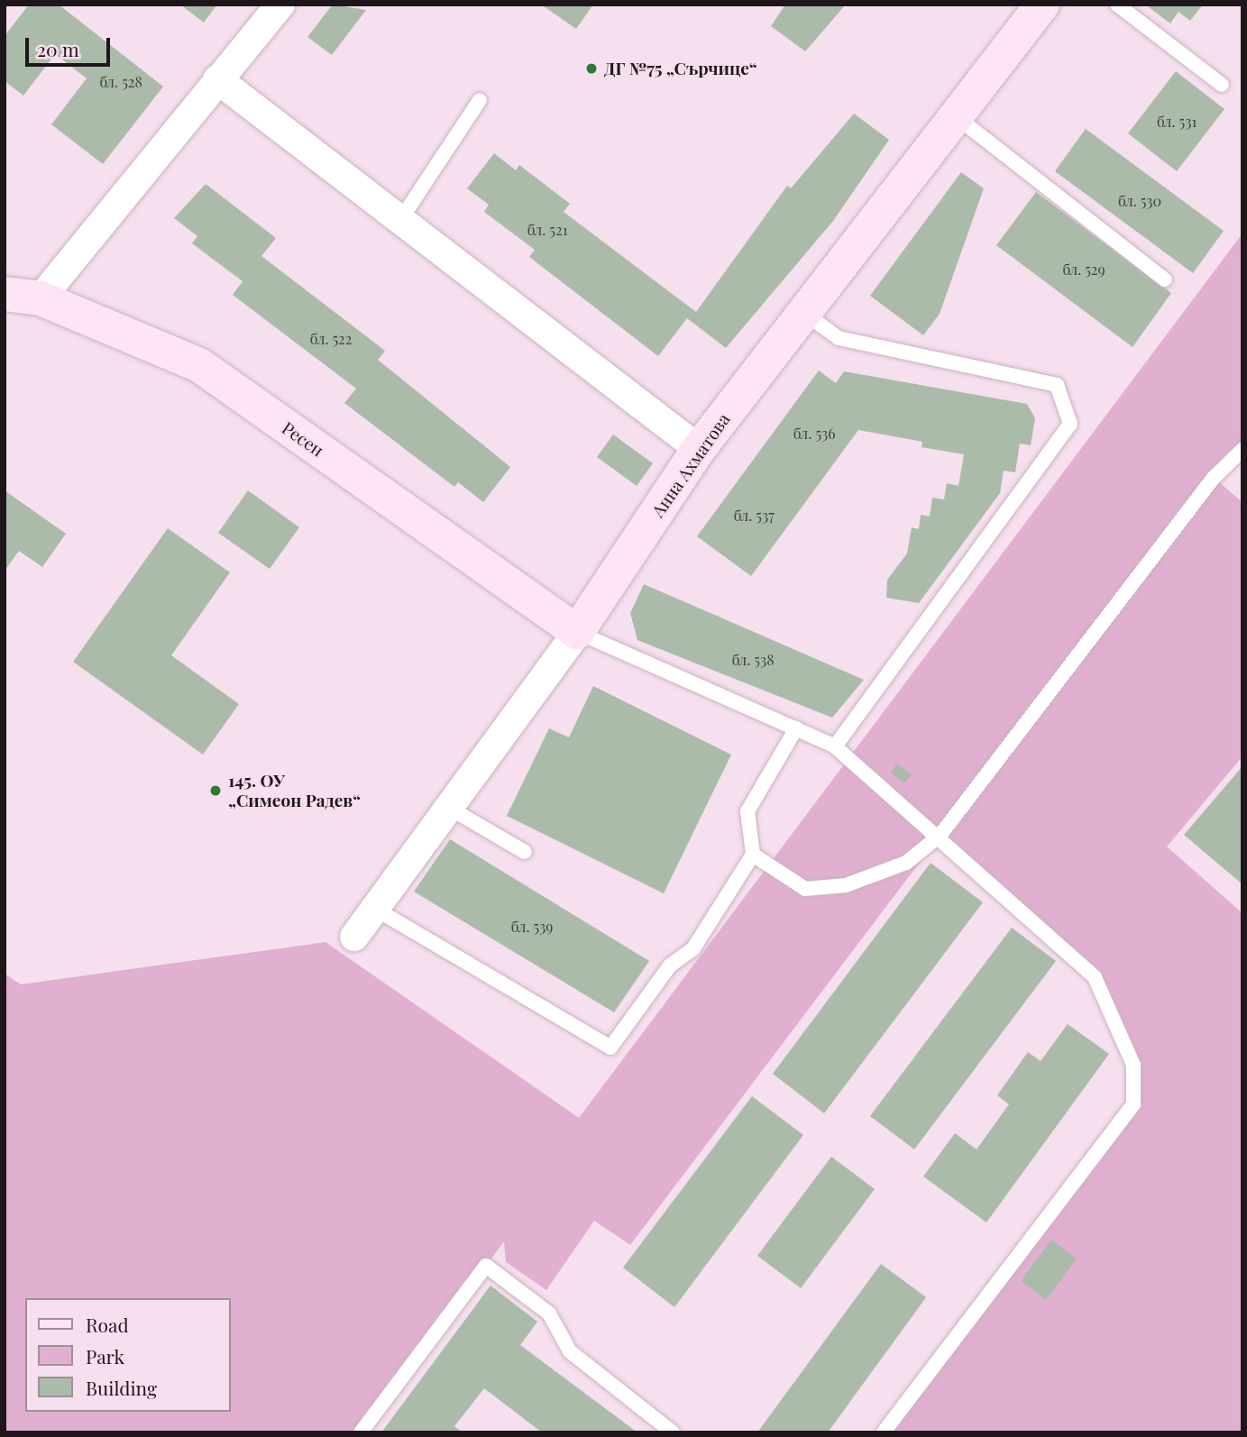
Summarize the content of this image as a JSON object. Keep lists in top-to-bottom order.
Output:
{
  "streets": {
    "street": ["Ресен", "Анна Ахматова"]
  },
  "crossings": [
    ["Ресен", "Анна Ахматова"]
  ],
  "places": ["ДГ №75 „Сърчице“", "145. ОУ „Симеон Радев“"],
  "house_numbers": [
    "бл. 528",
    "бл. 531",
    "бл. 530",
    "бл. 521",
    "бл. 529",
    "бл. 522",
    "бл. 536",
    "бл. 537",
    "бл. 538",
    "бл. 539"
  ],
  "legend": ["Road", "Park", "Building"],
  "scale_bar": "20 m"
}
